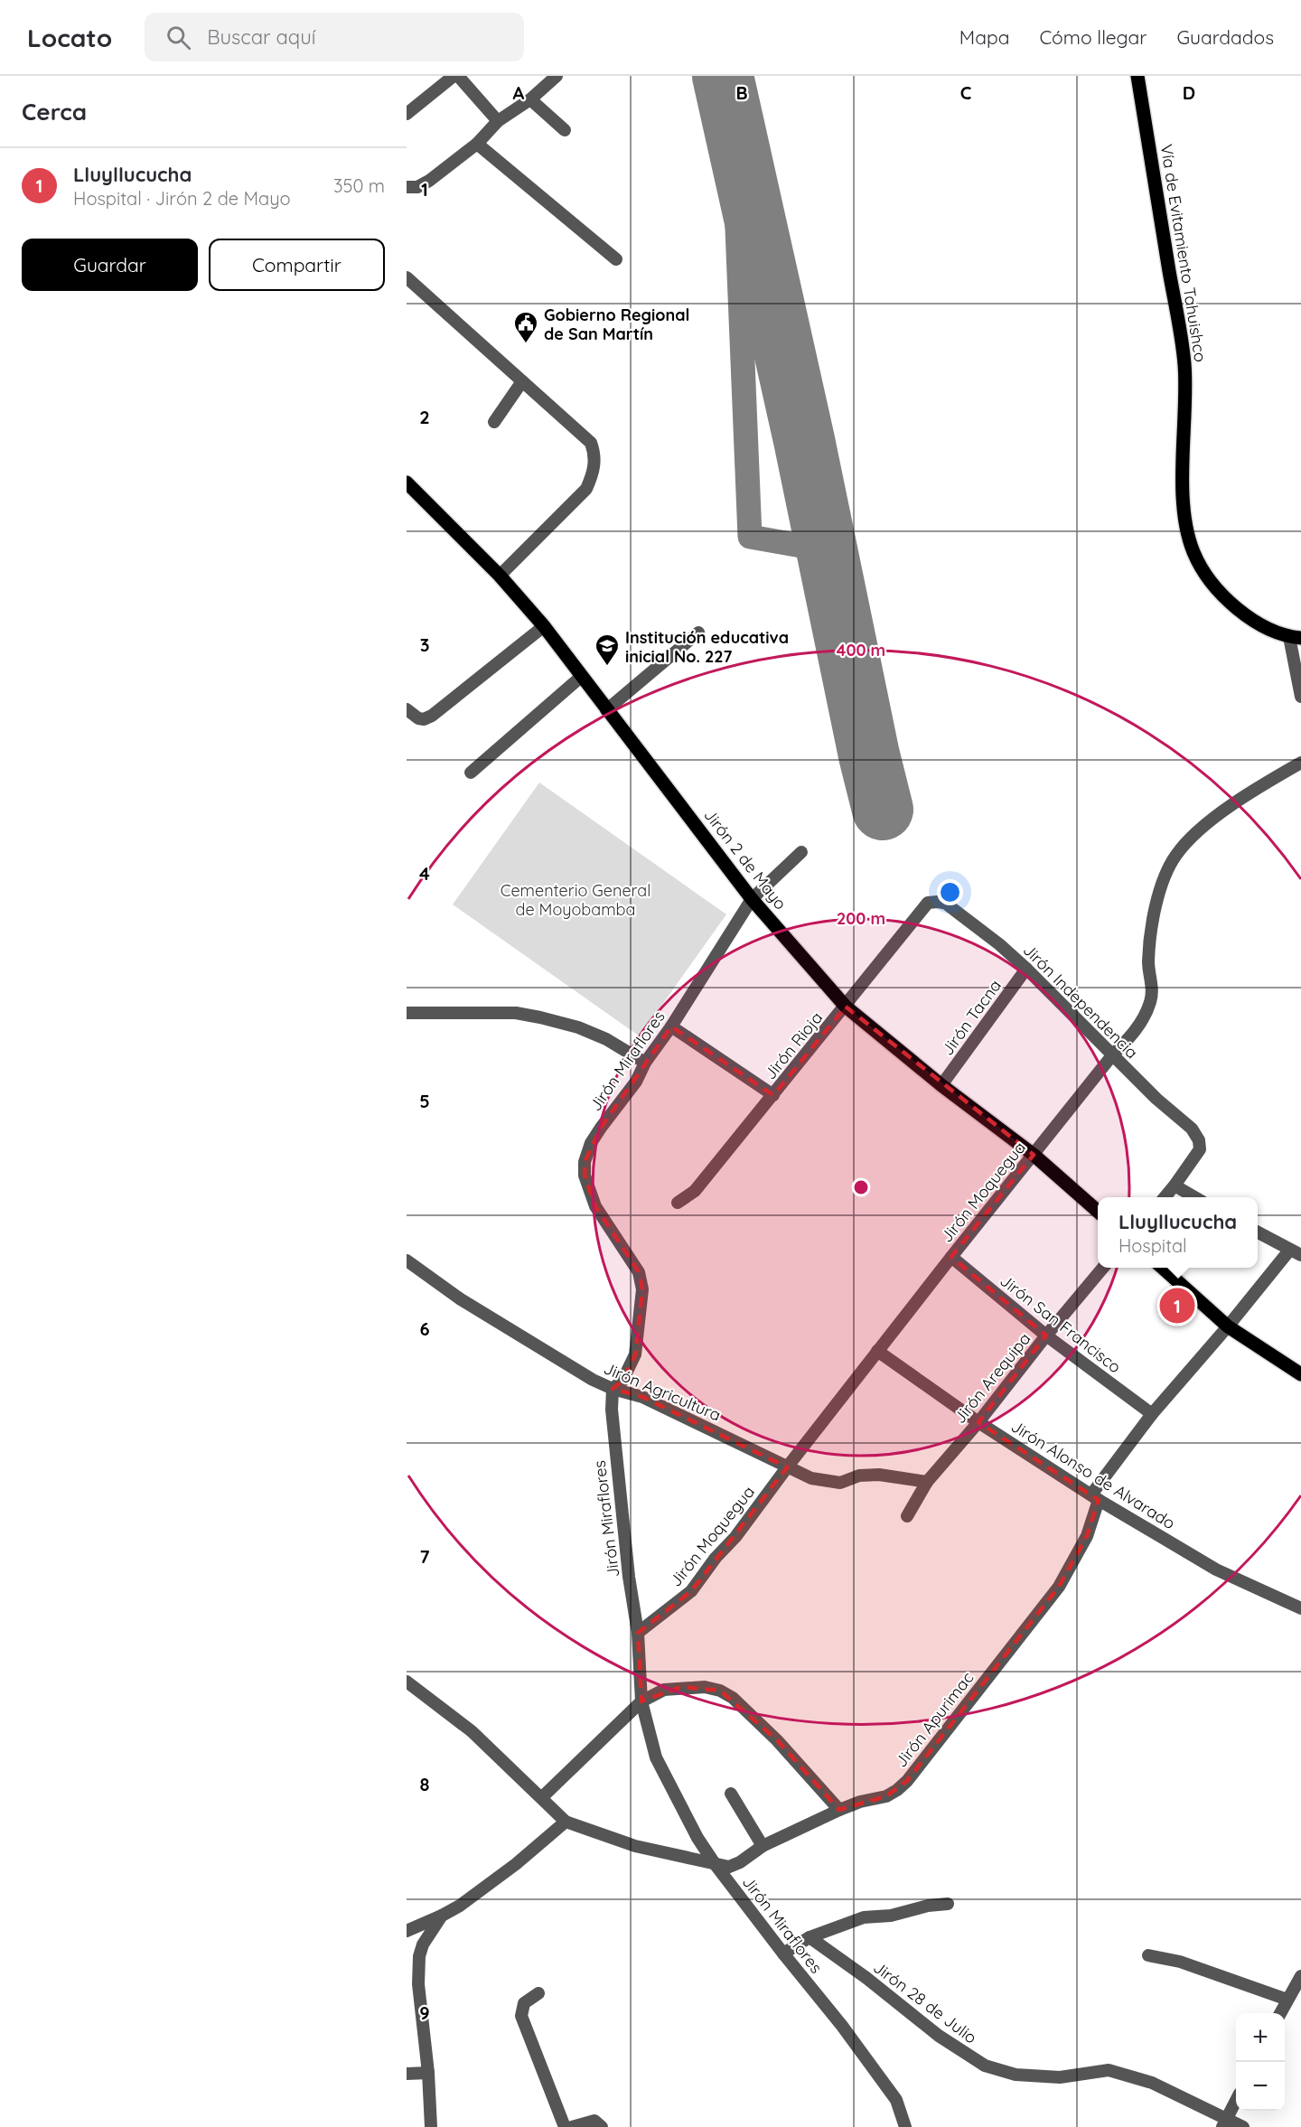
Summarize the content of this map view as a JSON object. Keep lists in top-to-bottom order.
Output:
{
  "streets": {
    "main road": ["Vía de Evitamiento Tahuishco", "Jirón 2 de Mayo"],
    "street": [
      "Jirón Independencia",
      "Jirón Tacna",
      "Jirón Rioja",
      "Jirón Miraflores",
      "Jirón Moquegua",
      "Jirón San Francisco",
      "Jirón Arequipa",
      "Jirón Agricultura",
      "Jirón Alonso de Alvarado",
      "Jirón Apurimac",
      "Jirón 28 de Julio"
    ]
  },
  "crossings": [
    ["Jirón 2 de Mayo", "Jirón Tacna"],
    ["Jirón 2 de Mayo", "Jirón Rioja"],
    ["Jirón 2 de Mayo", "Jirón Miraflores"],
    ["Jirón 2 de Mayo", "Jirón Moquegua"],
    ["Jirón Independencia", "Jirón Tacna"],
    ["Jirón Independencia", "Jirón Rioja"],
    ["Jirón Independencia", "Jirón Moquegua"],
    ["Jirón Miraflores", "Jirón Moquegua"],
    ["Jirón Miraflores", "Jirón Agricultura"],
    ["Jirón Miraflores", "Jirón Apurimac"],
    ["Jirón Moquegua", "Jirón San Francisco"],
    ["Jirón Moquegua", "Jirón Agricultura"],
    ["Jirón Moquegua", "Jirón Alonso de Alvarado"],
    ["Jirón San Francisco", "Jirón Arequipa"],
    ["Jirón San Francisco", "Jirón Apurimac"],
    ["Jirón Arequipa", "Jirón Agricultura"],
    ["Jirón Arequipa", "Jirón Alonso de Alvarado"],
    ["Jirón Alonso de Alvarado", "Jirón Apurimac"]
  ],
  "parks": ["Cementerio General de Moyobamba"],
  "places": {
    "public building": ["Gobierno Regional de San Martín"],
    "school or university": ["Institución educativa inicial No. 227"]
  },
  "page": {
    "header": "Locato",
    "search": "Buscar aquí",
    "nav": ["Mapa", "Cómo llegar", "Guardados"],
    "heading": "Cerca",
    "list": [
      {
        "mark": "1",
        "name": "Lluyllucucha",
        "note": "Hospital · Jirón 2 de Mayo",
        "value": "350 m"
      }
    ],
    "buttons": ["Guardar", "Compartir"],
    "popup": ["Lluyllucucha", "Hospital"],
    "pins": "1",
    "map_buttons": ["+", "−"]
  },
  "grid": {
    "columns": [
      "A",
      "B",
      "C",
      "D"
    ],
    "rows": [
      "1",
      "2",
      "3",
      "4",
      "5",
      "6",
      "7",
      "8",
      "9"
    ]
  },
  "rings": ["400 m", "200 m"]
}
